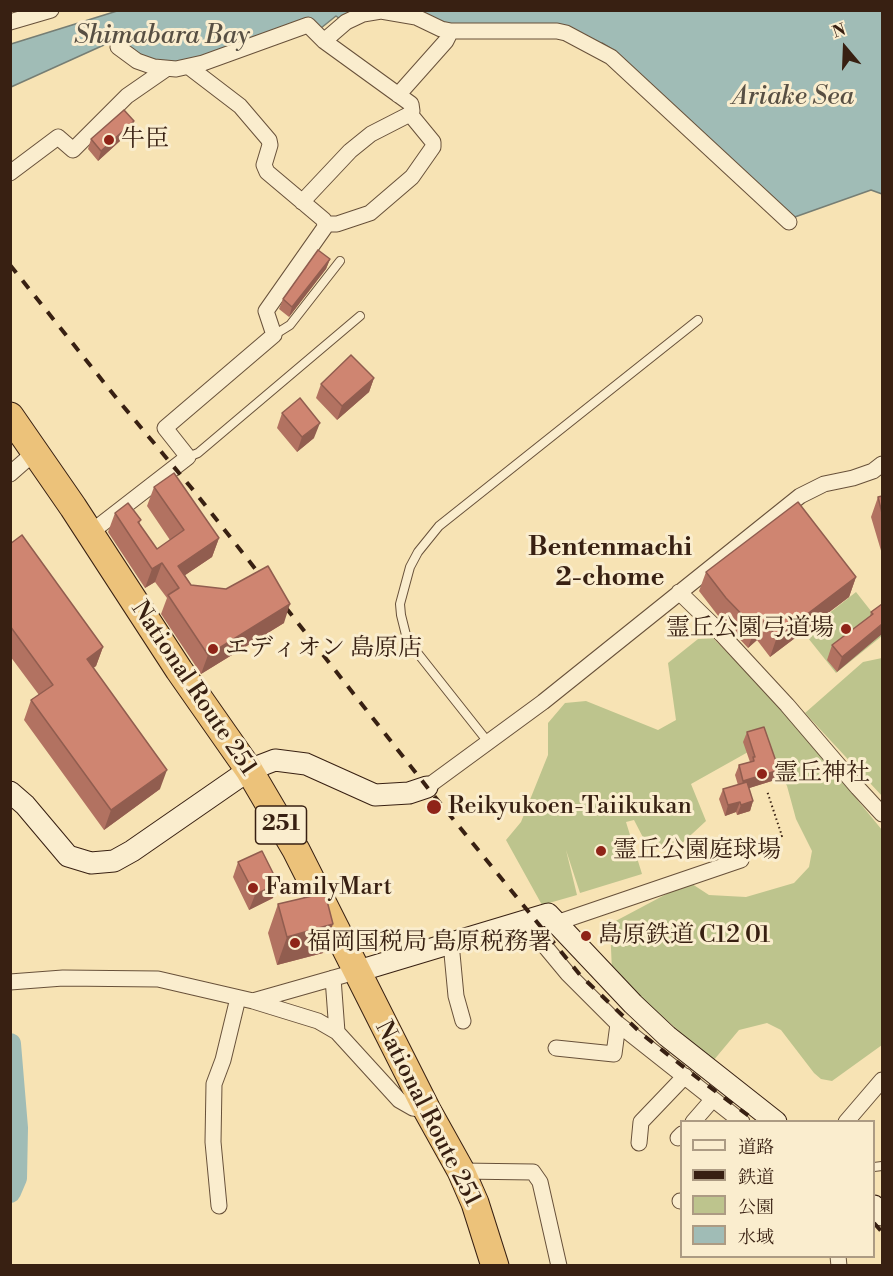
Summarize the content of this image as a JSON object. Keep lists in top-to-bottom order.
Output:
{
  "streets": {
    "highway": ["National Route 251", "251"]
  },
  "districts": ["Bentenmachi 2-chome"],
  "water": ["Shimabara Bay", "Ariake Sea"],
  "places": [
    "牛臣",
    "霊丘公園弓道場",
    "エディオン 島原店",
    "霊丘神社",
    "Reikyukoen-Taiikukan",
    "霊丘公園庭球場",
    "FamilyMart",
    "島原鉄道 C12 01",
    "福岡国税局 島原税務署"
  ],
  "legend": [
    "道路",
    "鉄道",
    "公園",
    "水域"
  ],
  "north": "top"
}
